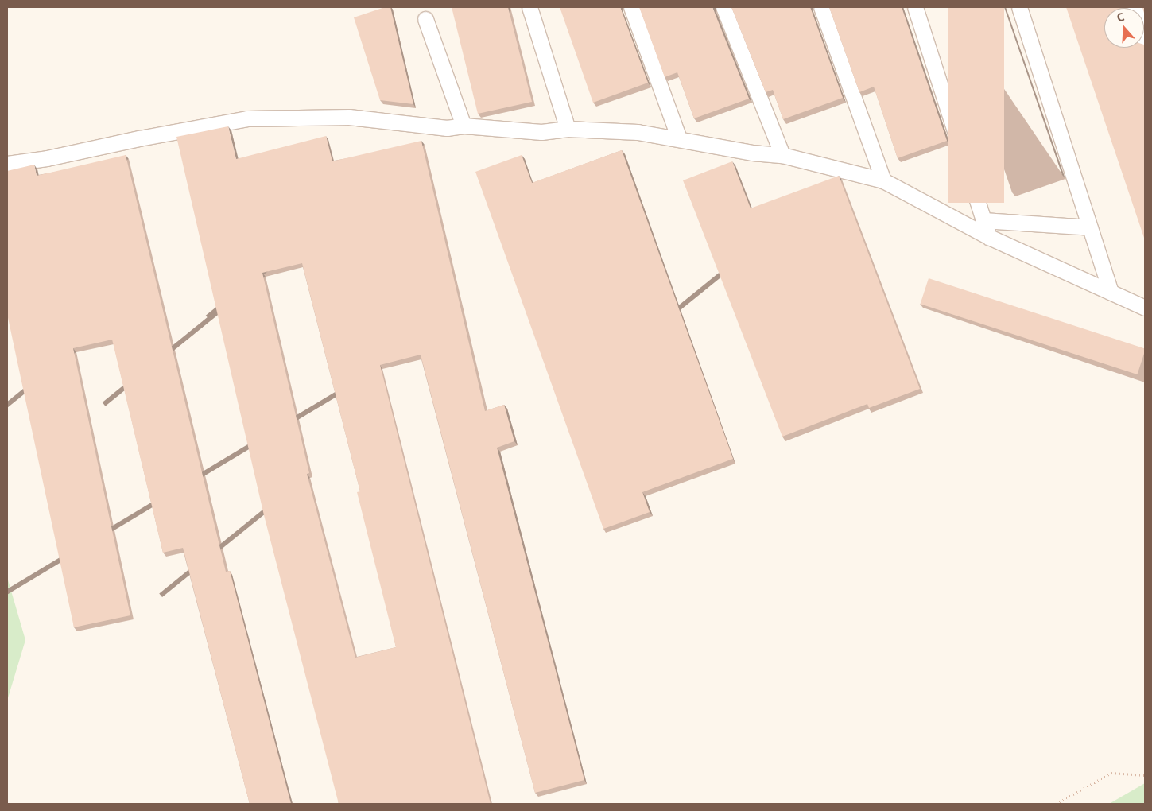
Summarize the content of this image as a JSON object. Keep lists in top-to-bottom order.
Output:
{
  "north": "top"
}
